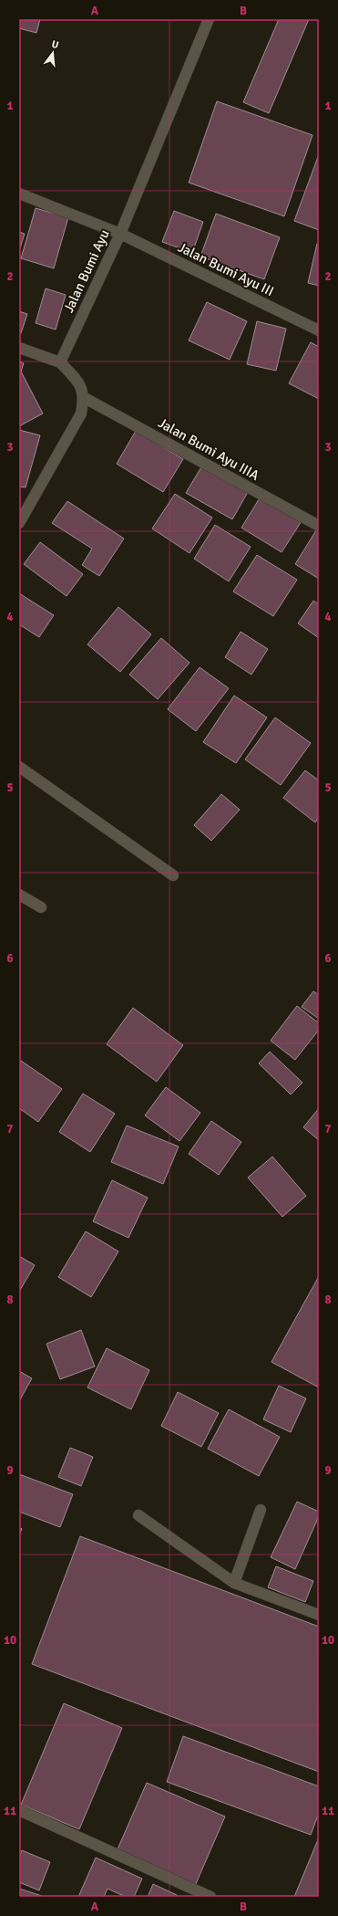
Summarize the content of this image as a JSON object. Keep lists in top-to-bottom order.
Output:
{
  "streets": {
    "street": ["Jalan Bumi Ayu III", "Jalan Bumi Ayu", "Jalan Bumi Ayu IIIA"]
  },
  "crossings": [
    ["Jalan Bumi Ayu III", "Jalan Bumi Ayu"]
  ],
  "north": "top",
  "grid": {
    "columns": ["A", "B"],
    "rows": [
      "1",
      "2",
      "3",
      "4",
      "5",
      "6",
      "7",
      "8",
      "9",
      "10",
      "11"
    ]
  }
}
